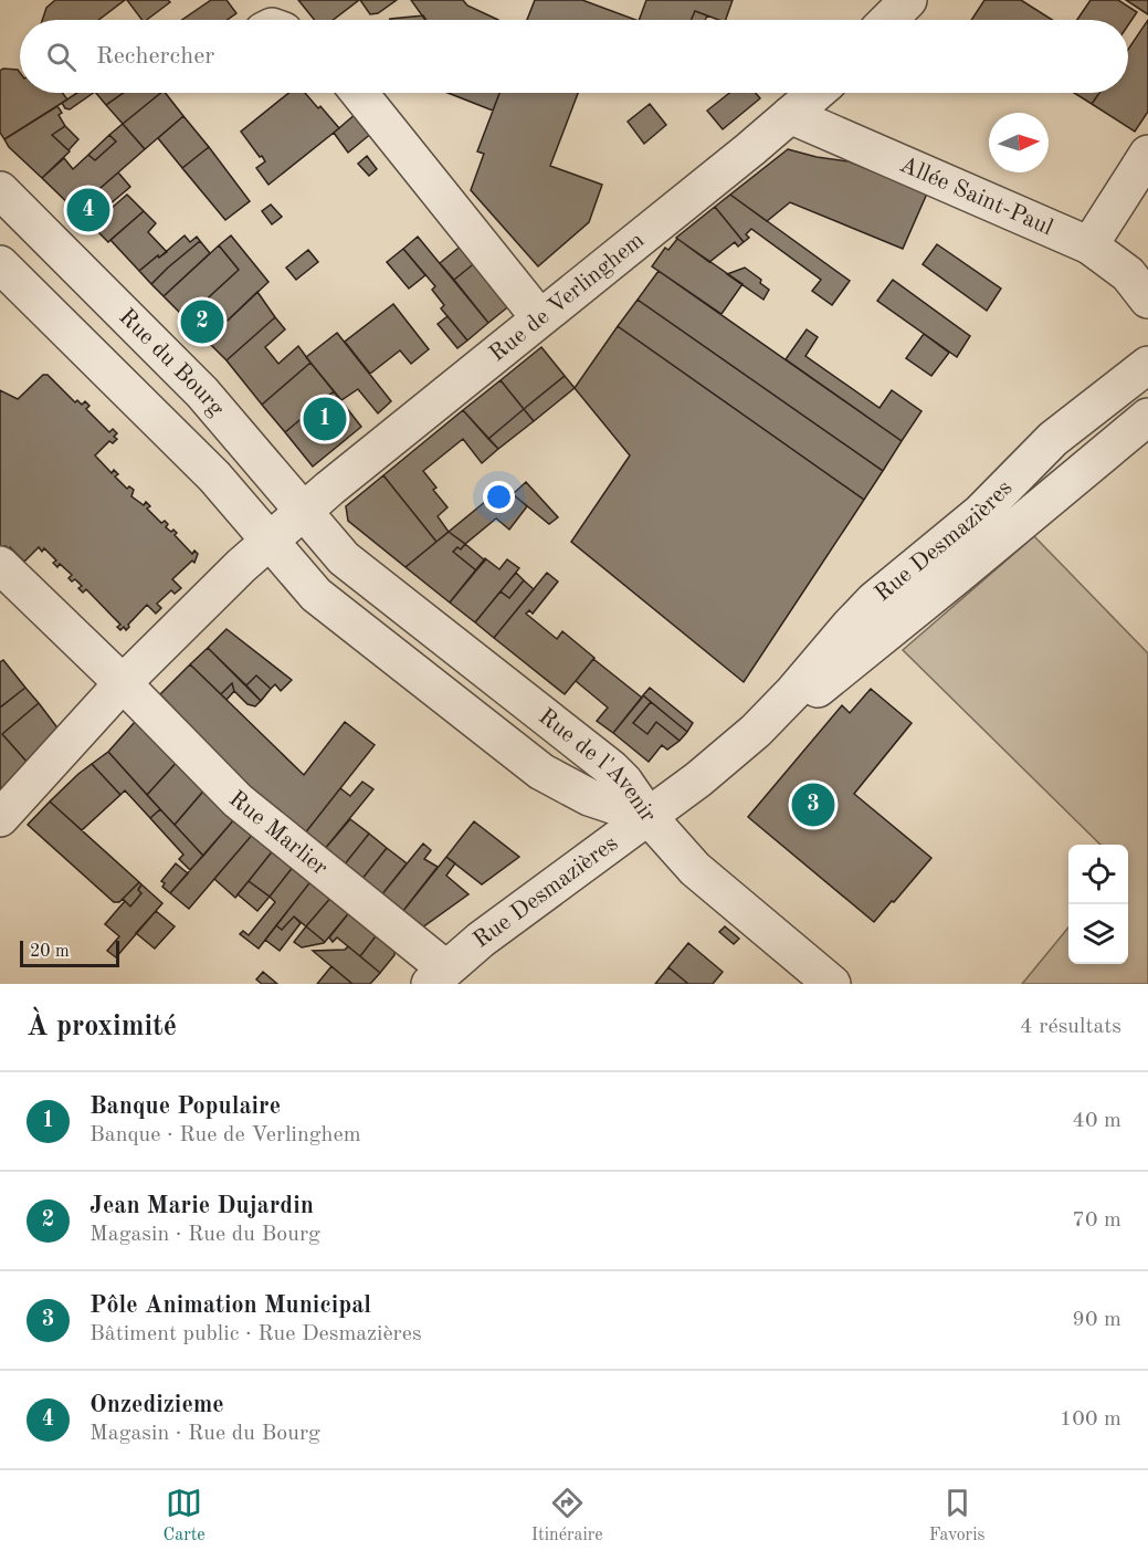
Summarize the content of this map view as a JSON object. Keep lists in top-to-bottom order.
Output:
{
  "streets": {
    "street": [
      "Allée Saint-Paul",
      "Rue de Verlinghem",
      "Rue du Bourg",
      "Rue Desmazières",
      "Rue de l'Avenir",
      "Rue Marlier"
    ]
  },
  "crossings": [
    ["Allée Saint-Paul", "Rue de Verlinghem"],
    ["Rue de Verlinghem", "Rue du Bourg"],
    ["Rue de Verlinghem", "Rue de l'Avenir"],
    ["Rue du Bourg", "Rue de l'Avenir"],
    ["Rue Desmazières", "Rue de l'Avenir"],
    ["Rue Desmazières", "Rue Marlier"]
  ],
  "scale_bar": "20 m",
  "north": "right",
  "page": {
    "search": "Rechercher",
    "pins": [
      "4",
      "2",
      "1",
      "3"
    ],
    "scale": "20 m",
    "heading": ["À proximité", "4 résultats"],
    "list": [
      {
        "mark": "1",
        "name": "Banque Populaire",
        "note": "Banque · Rue de Verlinghem",
        "value": "40 m"
      },
      {
        "mark": "2",
        "name": "Jean Marie Dujardin",
        "note": "Magasin · Rue du Bourg",
        "value": "70 m"
      },
      {
        "mark": "3",
        "name": "Pôle Animation Municipal",
        "note": "Bâtiment public · Rue Desmazières",
        "value": "90 m"
      },
      {
        "mark": "4",
        "name": "Onzedizieme",
        "note": "Magasin · Rue du Bourg",
        "value": "100 m"
      }
    ],
    "nav": ["Carte", "Itinéraire", "Favoris"]
  }
}
